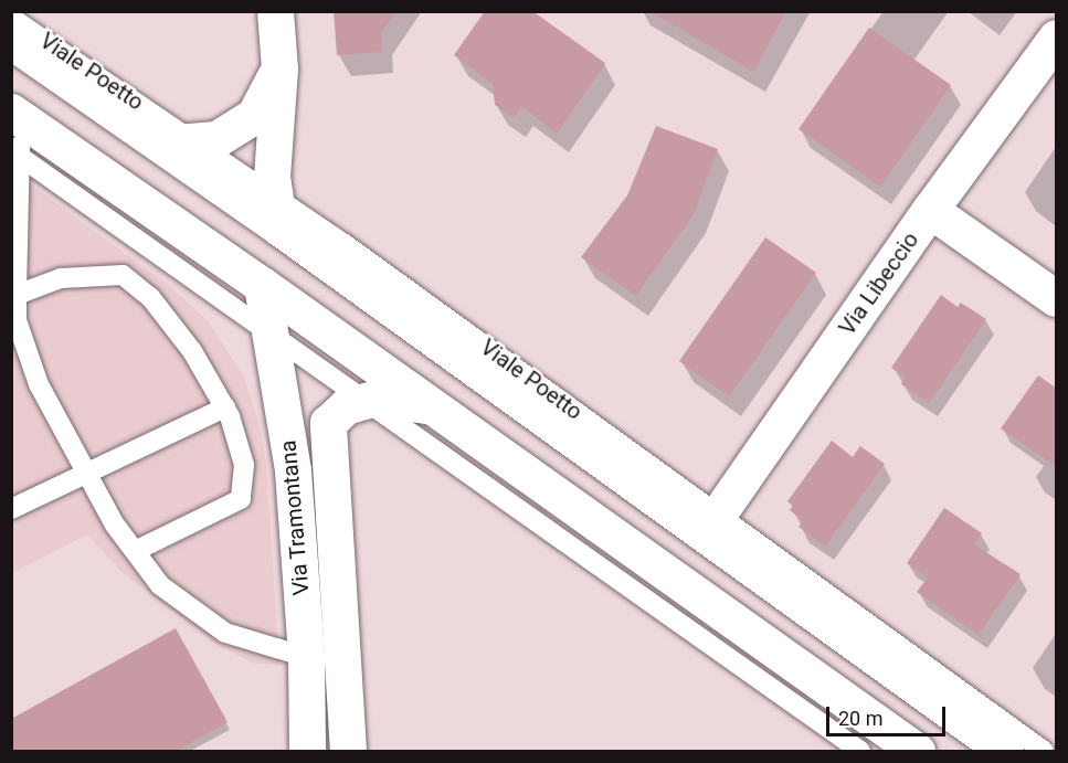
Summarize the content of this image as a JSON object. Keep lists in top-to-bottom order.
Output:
{
  "streets": {
    "main road": ["Viale Poetto", "Via Libeccio", "Via Tramontana"]
  },
  "crossings": [
    ["Viale Poetto", "Via Libeccio"]
  ],
  "scale_bar": "20 m"
}
